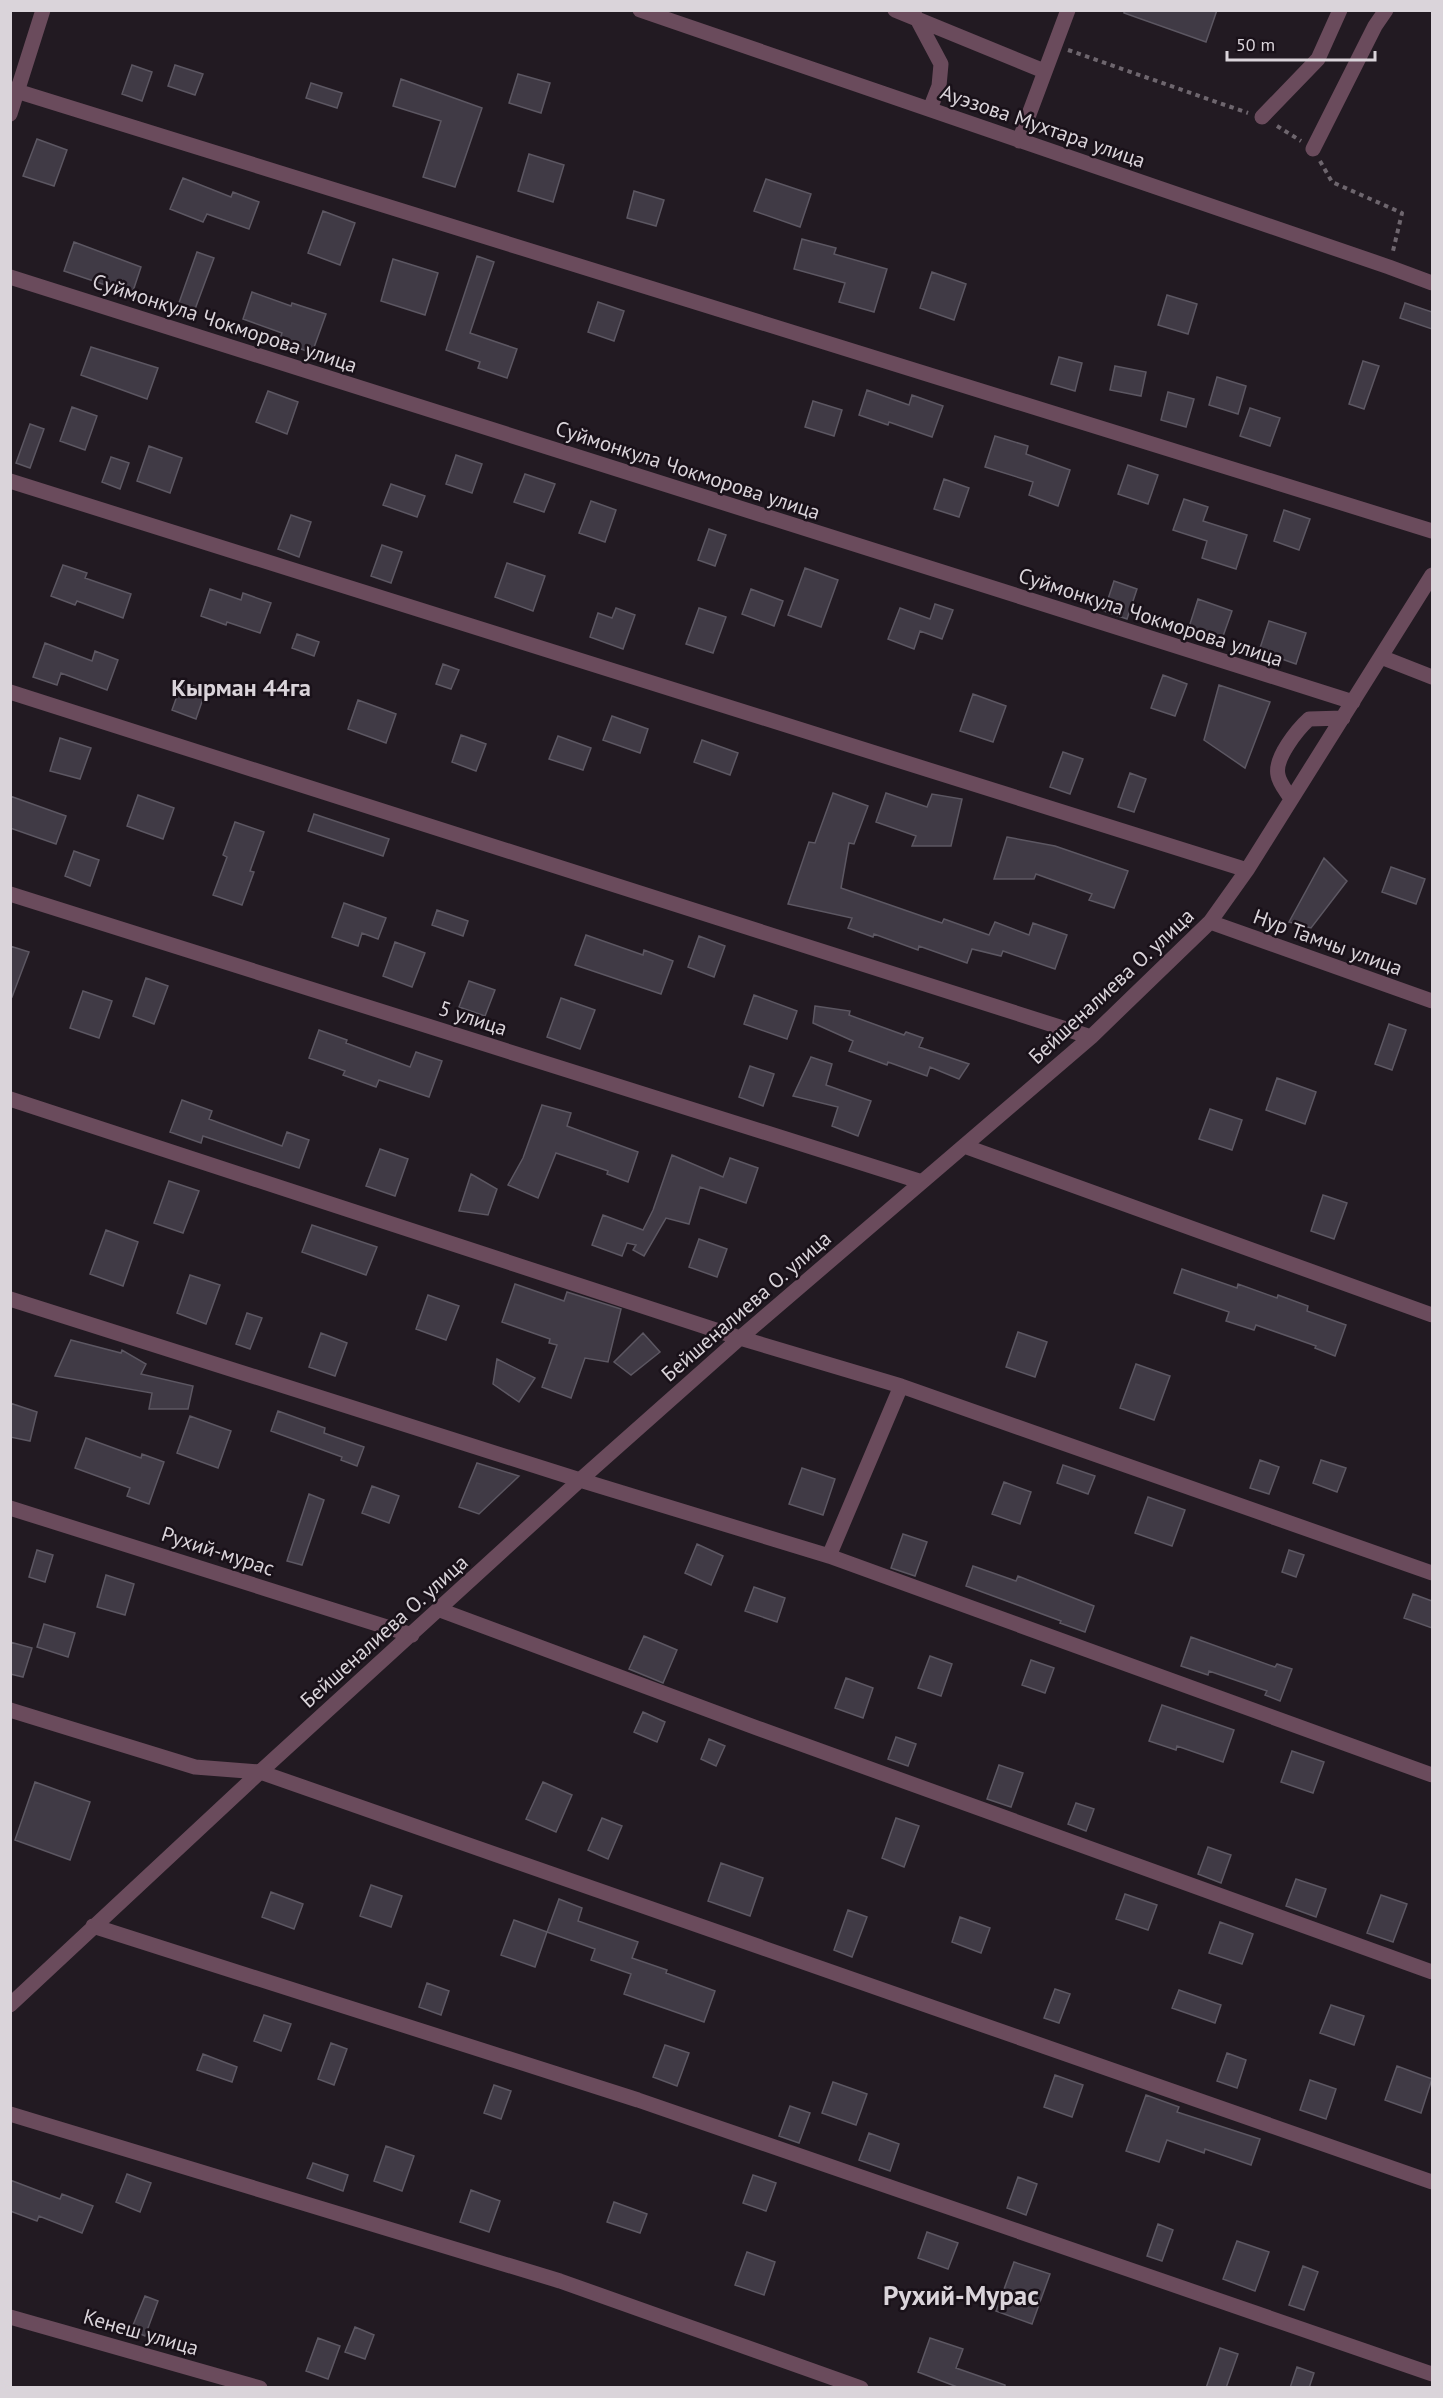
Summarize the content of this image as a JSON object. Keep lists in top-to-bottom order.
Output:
{
  "streets": {
    "street": [
      "Ауэзова Мухтара улица",
      "Суймонкула Чокморова улица",
      "Нур Тамчы улица",
      "Бейшеналиева О. улица",
      "5 улица",
      "Рухий-мурас",
      "Кенеш улица"
    ]
  },
  "crossings": [
    ["Суймонкула Чокморова улица", "Бейшеналиева О. улица"],
    ["Нур Тамчы улица", "Бейшеналиева О. улица"],
    ["Бейшеналиева О. улица", "5 улица"],
    ["Бейшеналиева О. улица", "Рухий-мурас"]
  ],
  "districts": ["Кырман 44га", "Рухий-Мурас"],
  "scale_bar": "50 m"
}
